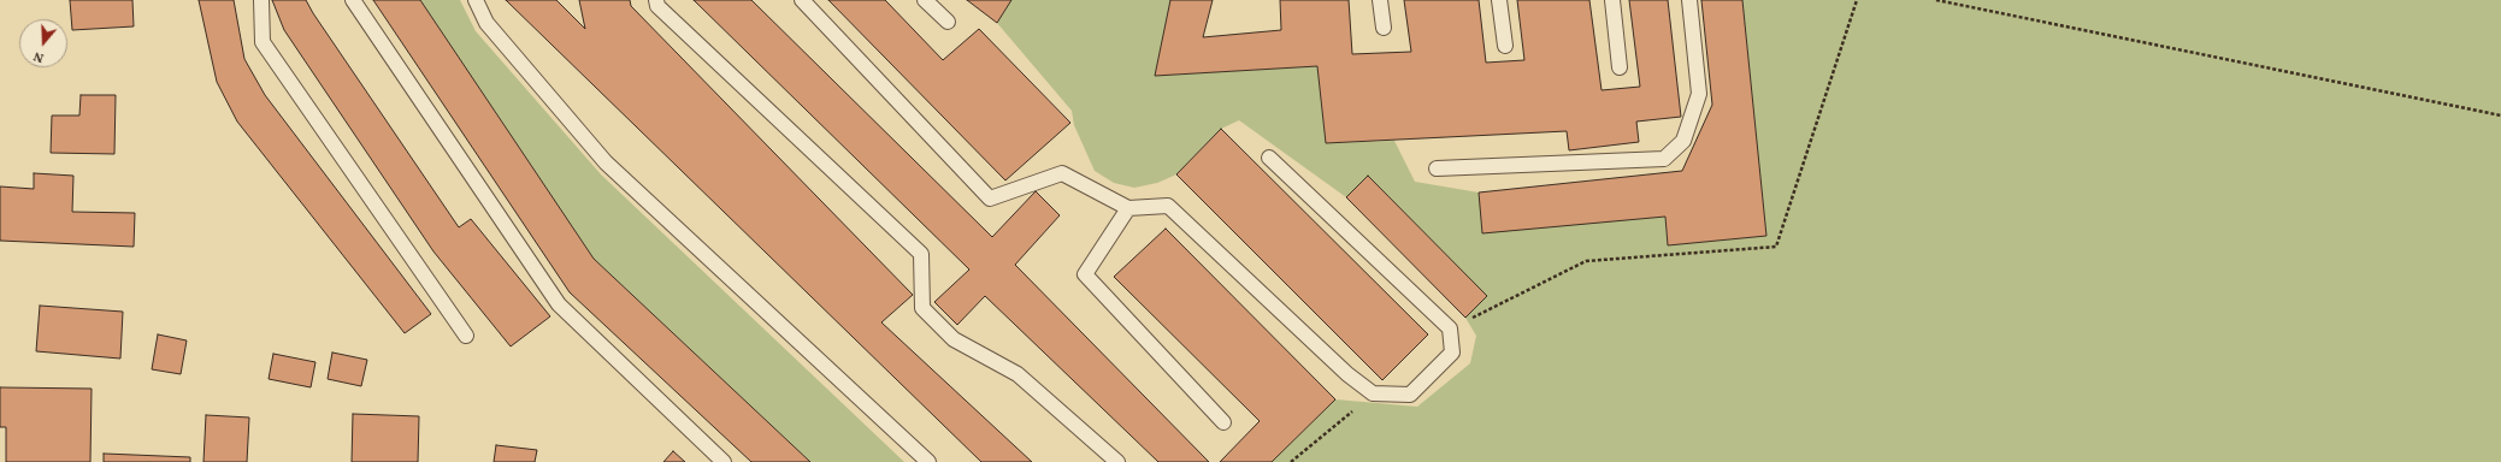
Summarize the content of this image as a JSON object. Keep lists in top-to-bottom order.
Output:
{
  "north": "bottom"
}
